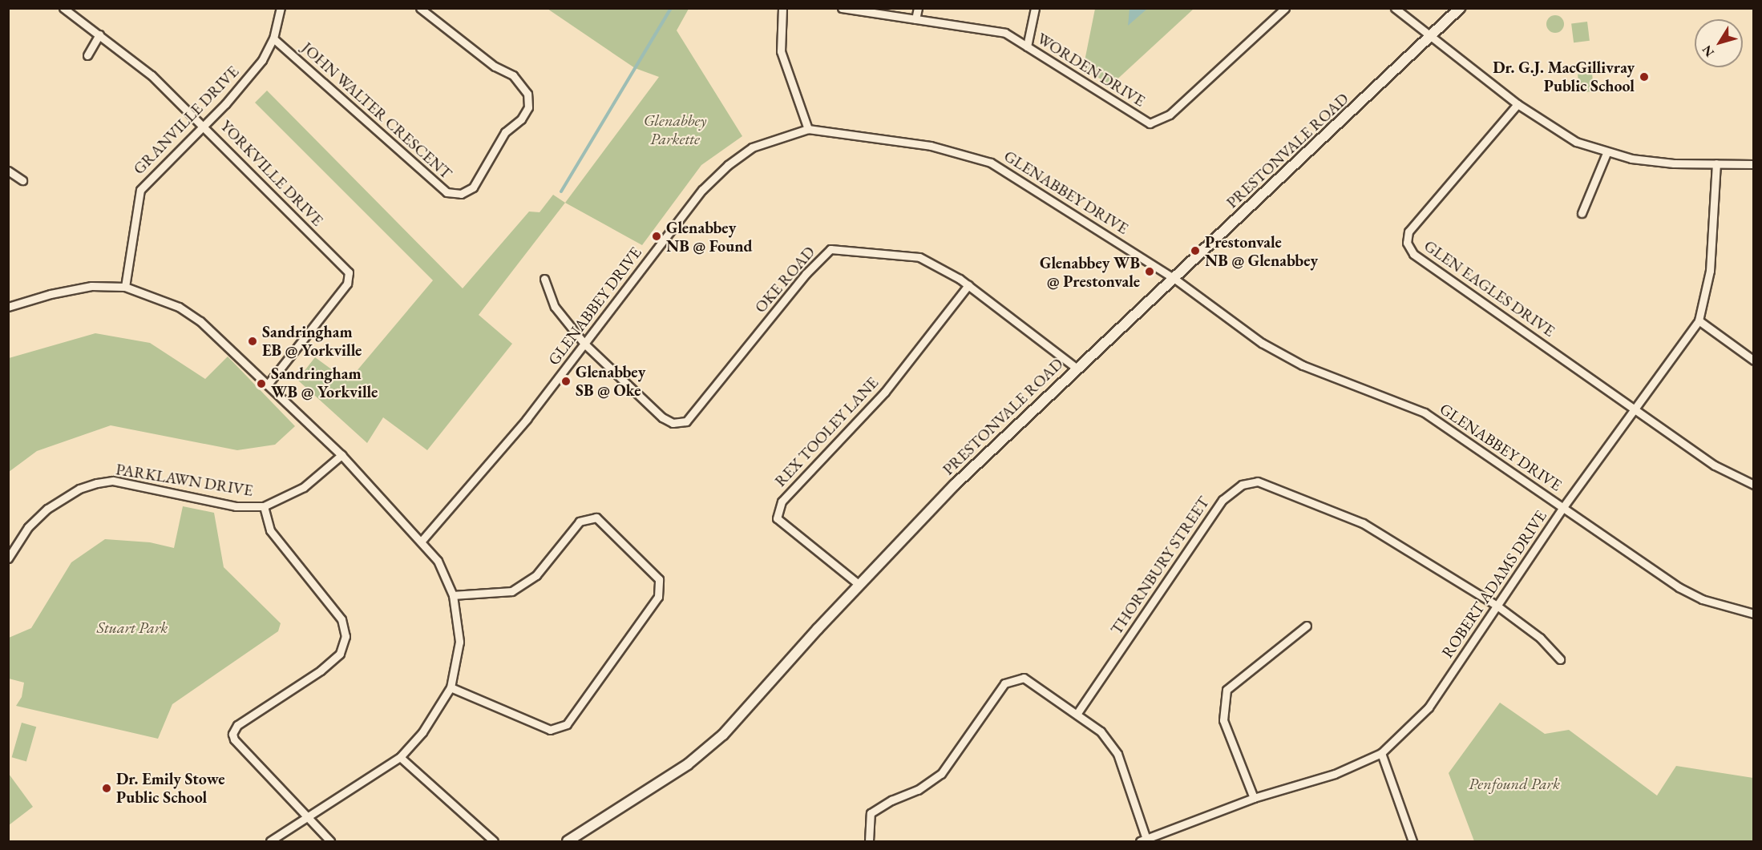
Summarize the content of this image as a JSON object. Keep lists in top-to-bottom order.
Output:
{
  "streets": {
    "street": [
      "WORDEN DRIVE",
      "JOHN WALTER CRESCENT",
      "GRANVILLE DRIVE",
      "PRESTONVALE ROAD",
      "YORKVILLE DRIVE",
      "GLENABBEY DRIVE",
      "OKE ROAD",
      "GLEN EAGLES DRIVE",
      "REX TOOLEY LANE",
      "PARKLAWN DRIVE",
      "THORNBURY STREET",
      "ROBERT ADAMS DRIVE"
    ]
  },
  "crossings": [
    ["JOHN WALTER CRESCENT", "GRANVILLE DRIVE"],
    ["GRANVILLE DRIVE", "YORKVILLE DRIVE"],
    ["PRESTONVALE ROAD", "GLENABBEY DRIVE"],
    ["PRESTONVALE ROAD", "OKE ROAD"],
    ["PRESTONVALE ROAD", "REX TOOLEY LANE"],
    ["GLENABBEY DRIVE", "OKE ROAD"],
    ["GLENABBEY DRIVE", "ROBERT ADAMS DRIVE"],
    ["OKE ROAD", "REX TOOLEY LANE"],
    ["GLEN EAGLES DRIVE", "ROBERT ADAMS DRIVE"],
    ["THORNBURY STREET", "ROBERT ADAMS DRIVE"]
  ],
  "parks": ["Glenabbey Parkette", "Stuart Park", "Penfound Park"],
  "places": [
    "Dr. G.J. MacGillivray Public School",
    "Glenabbey NB @ Found",
    "Prestonvale NB @ Glenabbey",
    "Glenabbey WB @ Prestonvale",
    "Sandringham EB @ Yorkville",
    "Glenabbey SB @ Oke",
    "Sandringham WB @ Yorkville",
    "Dr. Emily Stowe Public School"
  ],
  "north": "bottom left"
}
